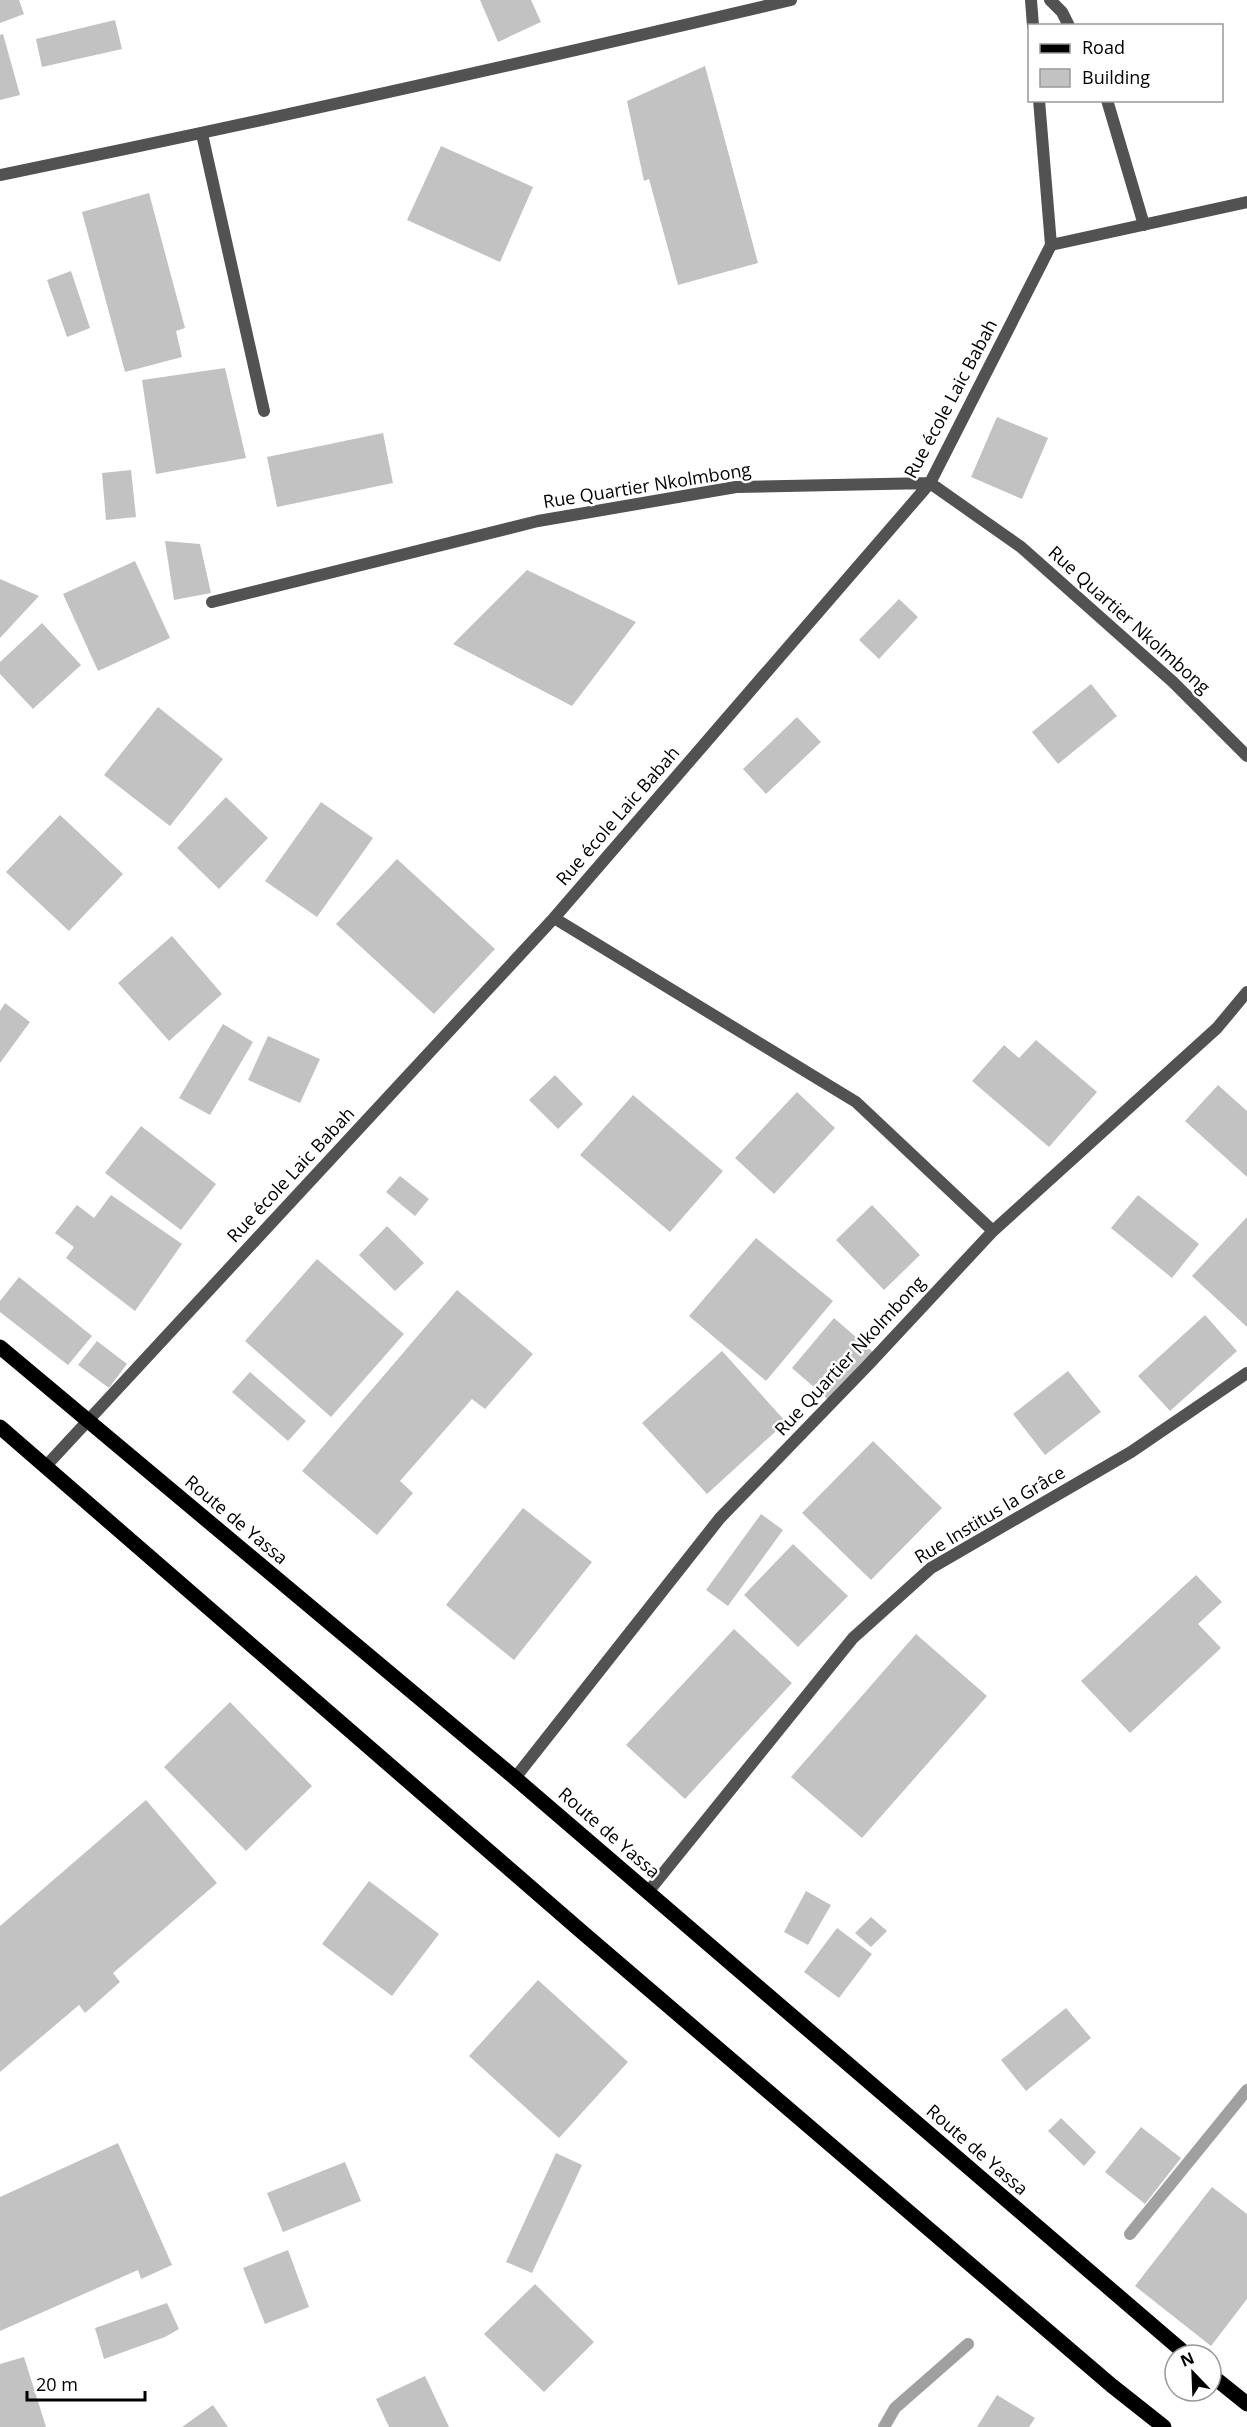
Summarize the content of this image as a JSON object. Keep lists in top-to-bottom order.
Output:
{
  "streets": {
    "main road": ["Route de Yassa"],
    "street": ["Rue école Laic Babah", "Rue Quartier Nkolmbong", "Rue Institus la Grâce"]
  },
  "crossings": [
    ["Rue école Laic Babah", "Rue Quartier Nkolmbong"],
    ["Rue école Laic Babah", "Route de Yassa"],
    ["Rue Quartier Nkolmbong", "Route de Yassa"],
    ["Rue Institus la Grâce", "Route de Yassa"]
  ],
  "legend": ["Road", "Building"],
  "scale_bar": "20 m",
  "north": "top left"
}
